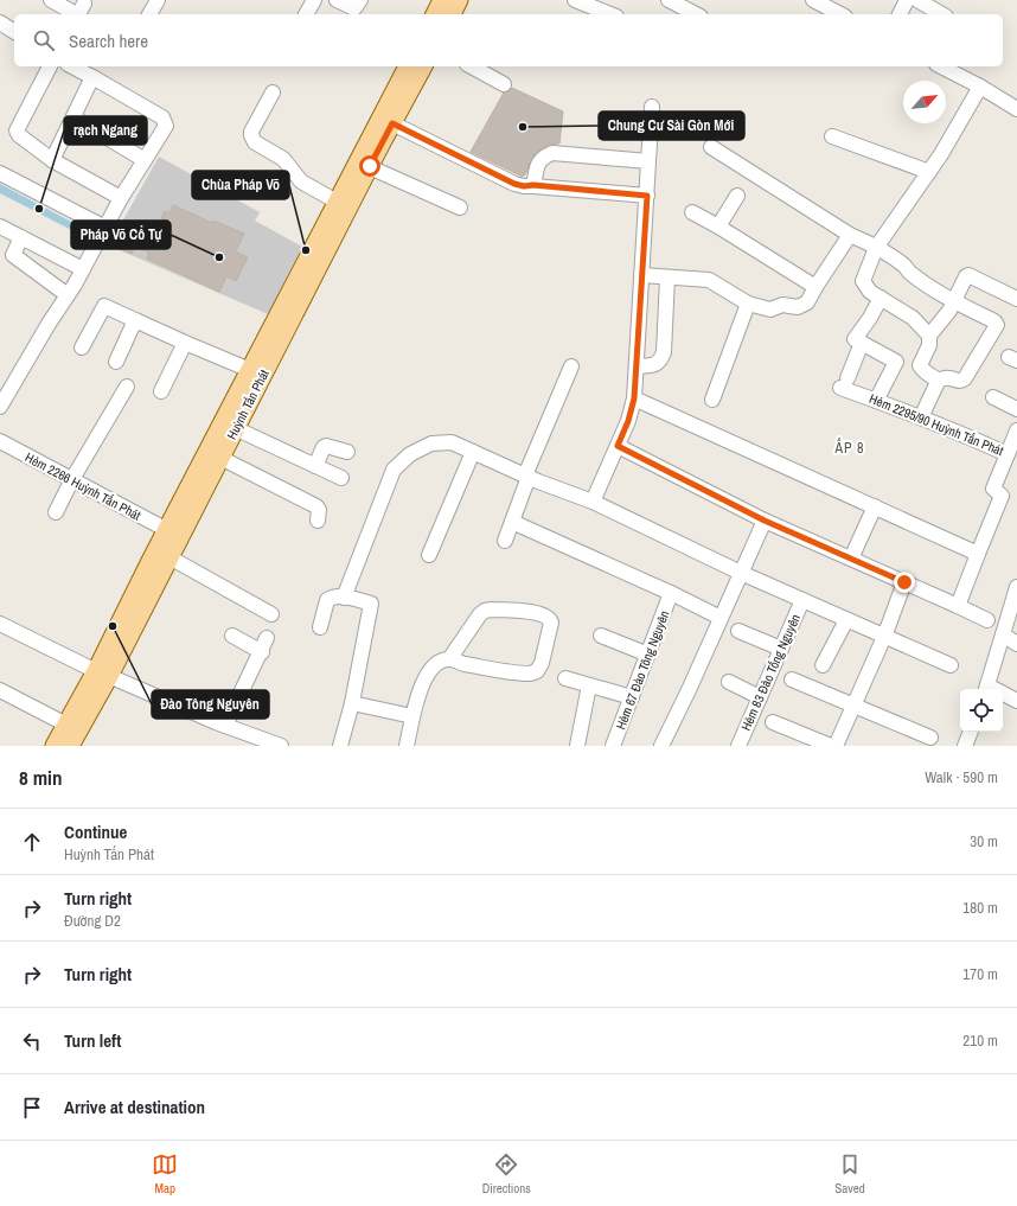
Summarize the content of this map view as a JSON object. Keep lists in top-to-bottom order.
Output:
{
  "streets": {
    "main road": ["Huỳnh Tấn Phát"],
    "street": [
      "Hẻm 2295/90 Huỳnh Tấn Phát",
      "Hẻm 2266 Huỳnh Tấn Phát",
      "Hẻm 67 Đào Tông Nguyên",
      "Hẻm 83 Đào Tống Nguyên"
    ]
  },
  "crossings": [
    ["Huỳnh Tấn Phát", "Hẻm 2266 Huỳnh Tấn Phát"]
  ],
  "districts": ["ẤP 8"],
  "places": [
    "Chung Cư Sài Gòn Mới",
    "rạch Ngang",
    "Chùa Pháp Võ",
    "Pháp Võ Cổ Tự",
    "Đào Tông Nguyên"
  ],
  "north": "top right",
  "page": {
    "search": "Search here",
    "heading": ["8 min", "Walk · 590 m"],
    "list": [
      ["Continue", "Huỳnh Tấn Phát", "30 m"],
      ["Turn right", "Đường D2", "180 m"],
      ["Turn right", "170 m"],
      ["Turn left", "210 m"],
      "Arrive at destination"
    ],
    "nav": ["Map", "Directions", "Saved"]
  }
}
